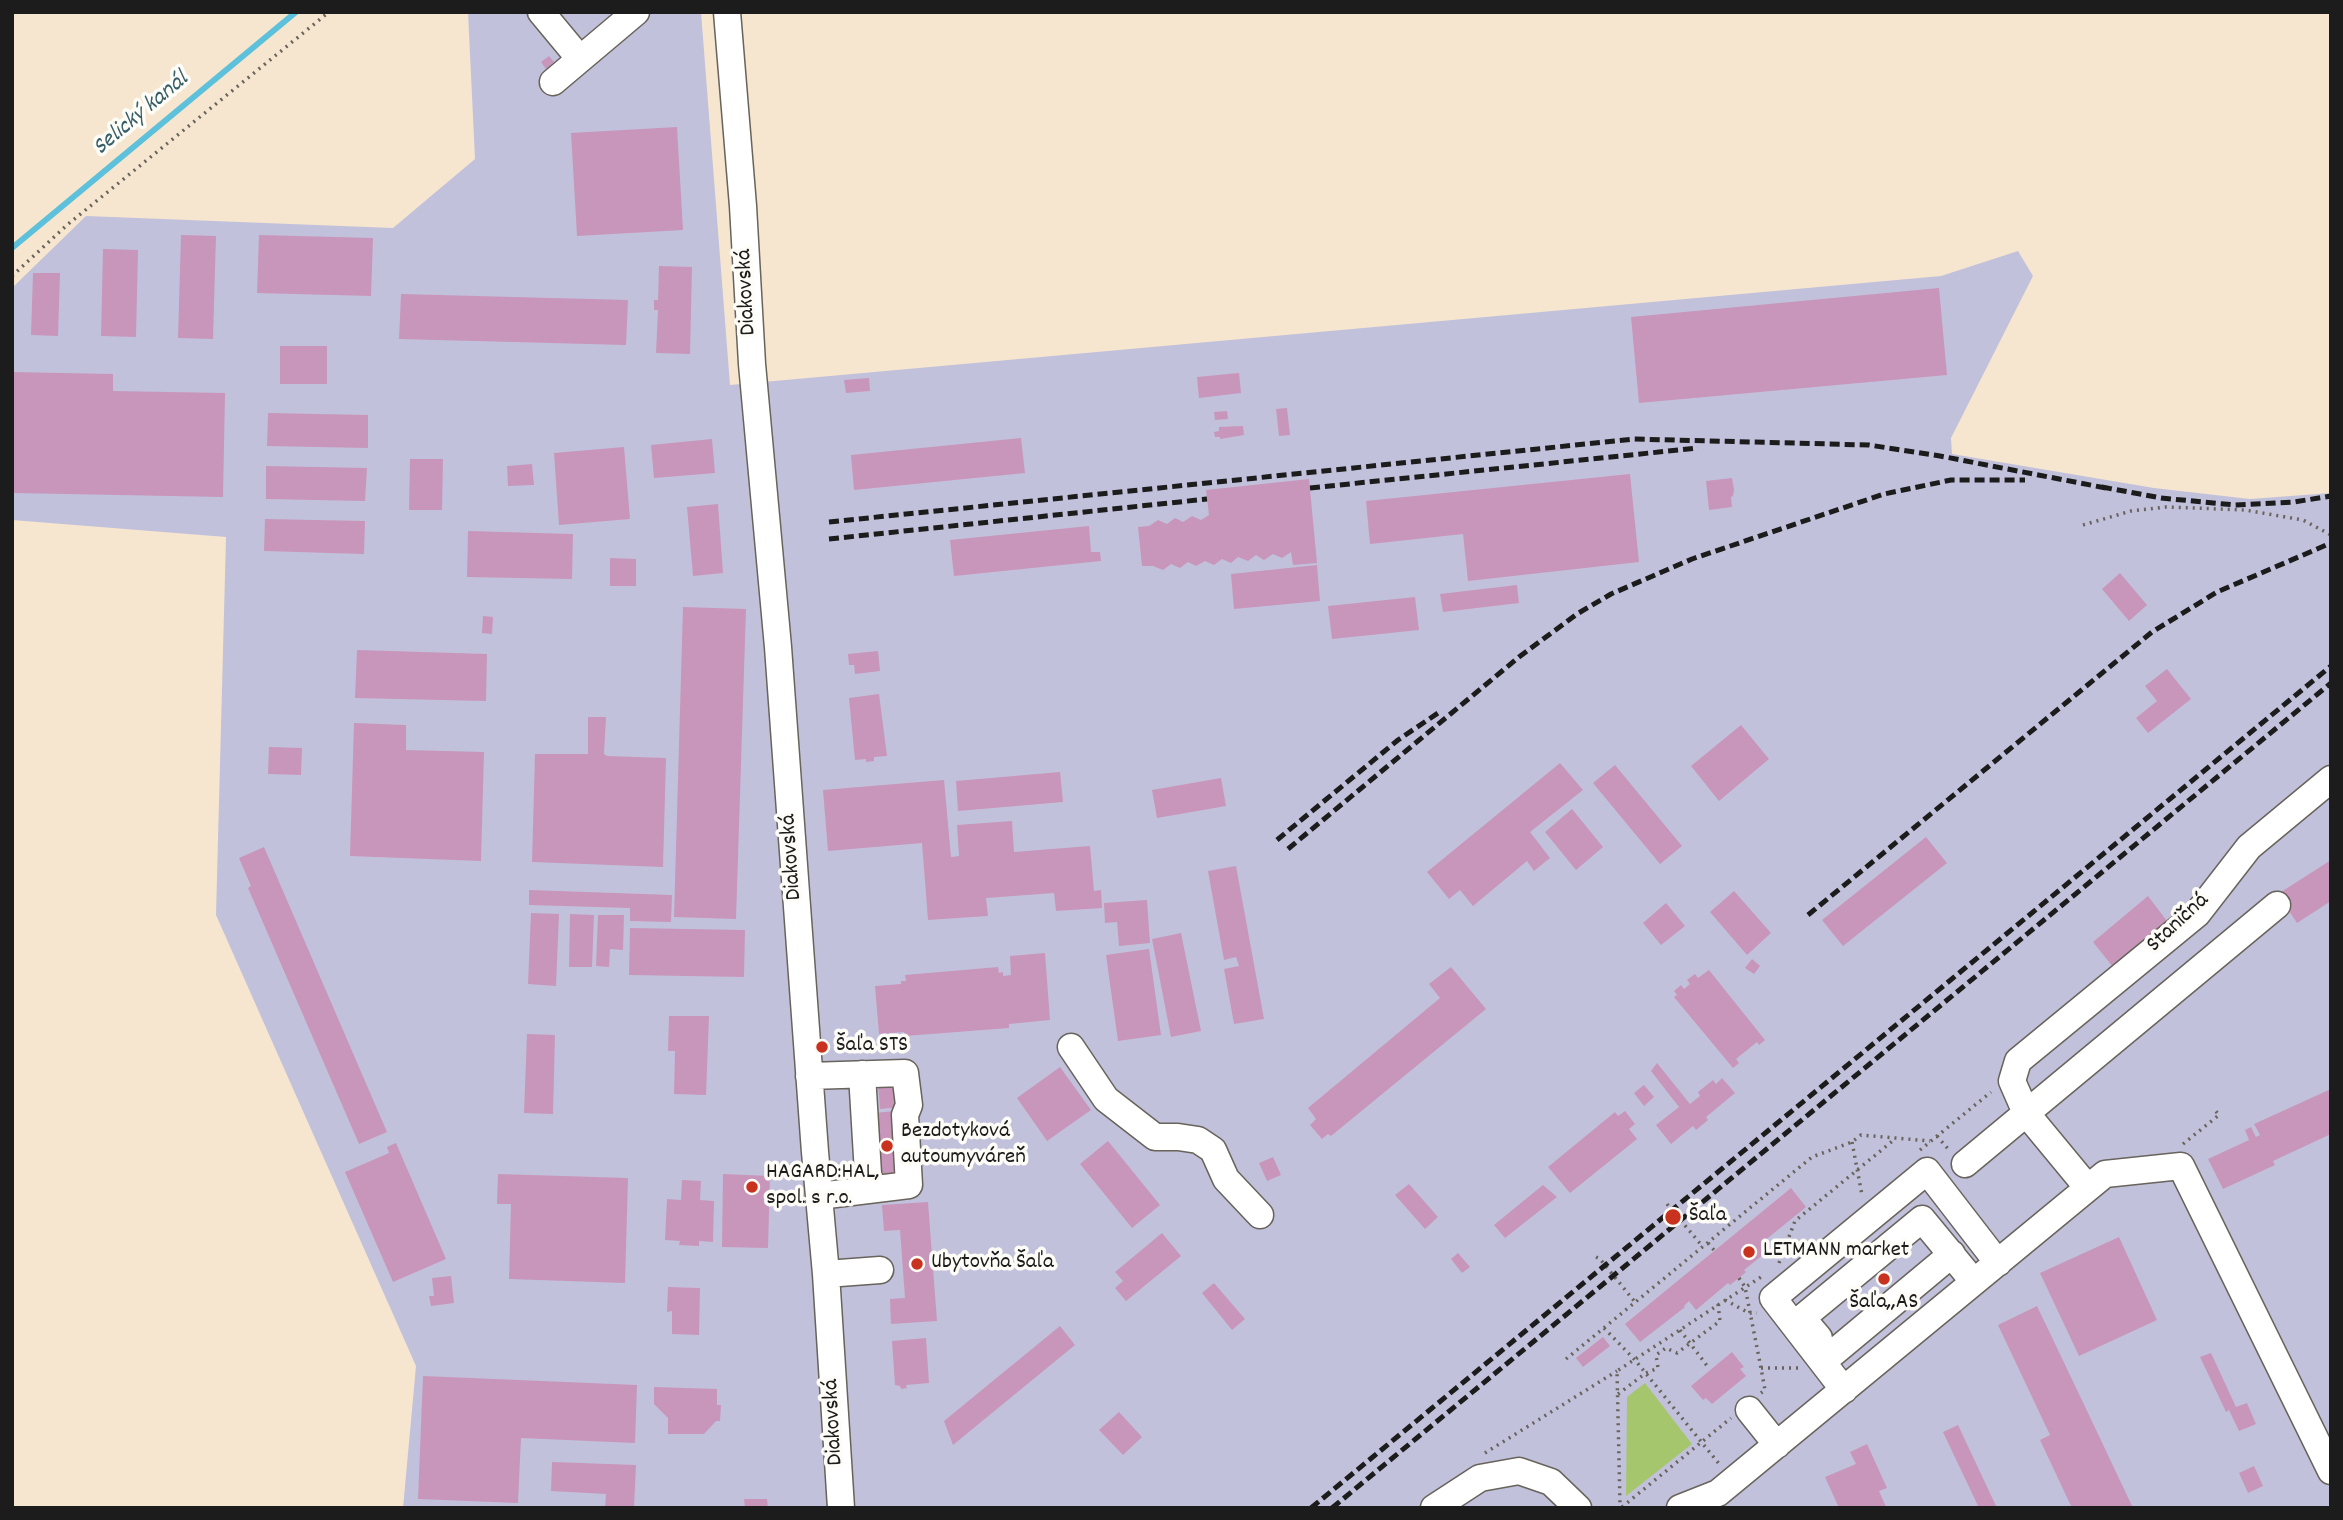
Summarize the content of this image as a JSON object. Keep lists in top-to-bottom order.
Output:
{
  "streets": {
    "street": ["Diakovská", "Staničná"]
  },
  "water": ["Selický kanál"],
  "places": [
    "Šaľa STS",
    "Bezdotyková autoumyváreň",
    "HAGARD:HAL, spol. s r.o.",
    "Šaľa",
    "LETMANN market",
    "Ubytovňa Šaľa",
    "Šaľa,,AS"
  ]
}
